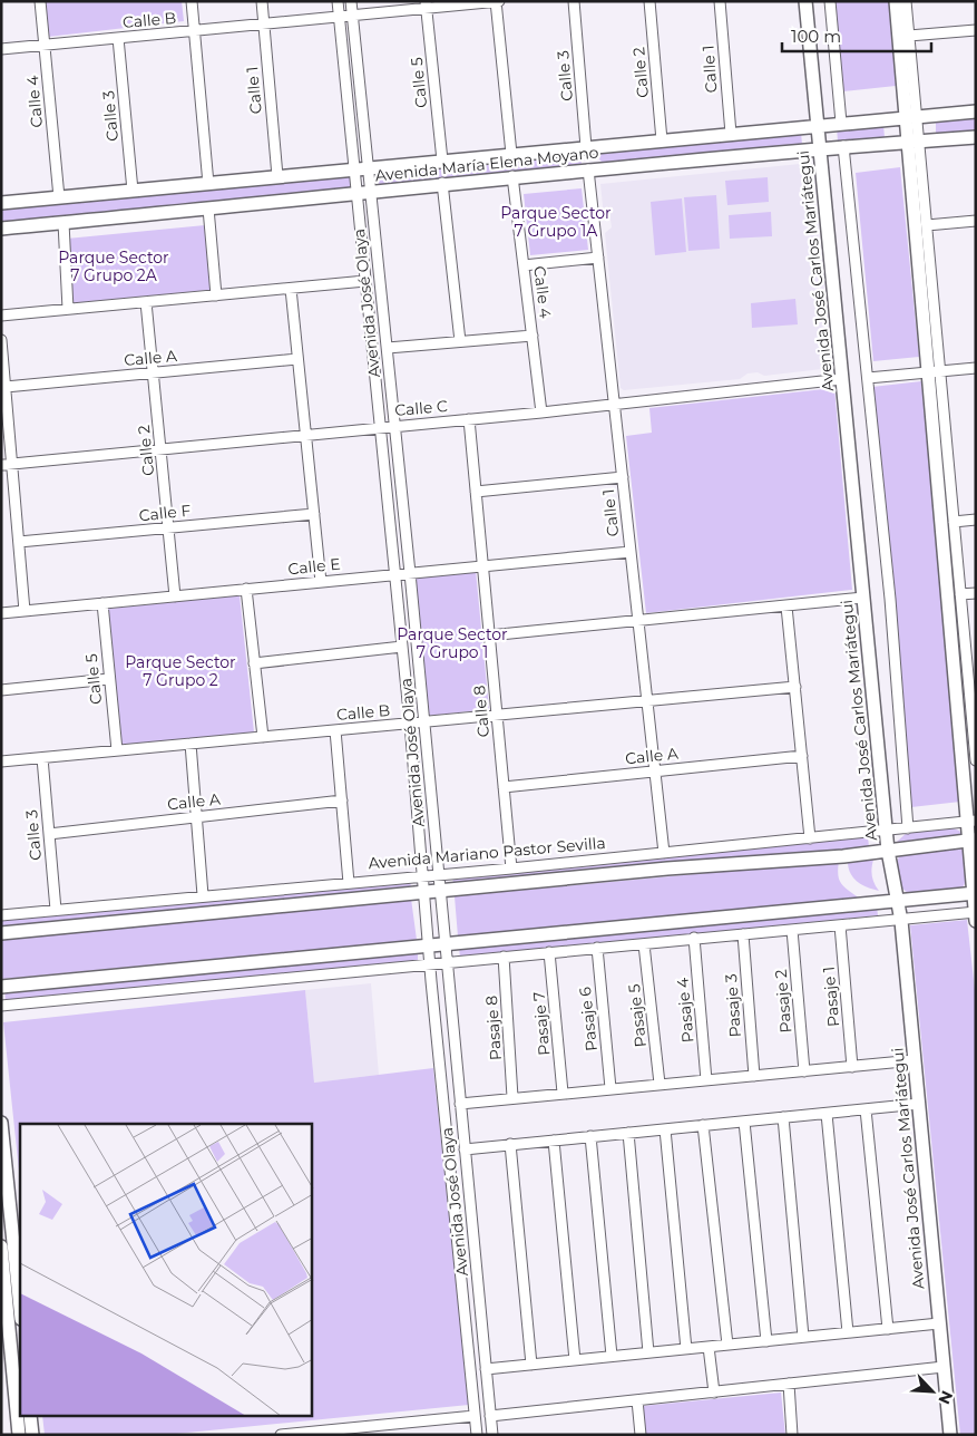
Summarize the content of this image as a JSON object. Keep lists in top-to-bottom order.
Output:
{
  "streets": {
    "street": [
      "Calle B",
      "Calle 1",
      "Calle 2",
      "Calle 3",
      "Calle 5",
      "Calle 4",
      "Avenida María Elena Moyano",
      "Avenida José Carlos Mariátegui",
      "Avenida José Olaya",
      "Calle A",
      "Calle C",
      "Calle F",
      "Calle E",
      "Calle 8",
      "Avenida Mariano Pastor Sevilla",
      "Pasaje 1",
      "Pasaje 2",
      "Pasaje 3",
      "Pasaje 4",
      "Pasaje 5",
      "Pasaje 6",
      "Pasaje 7",
      "Pasaje 8"
    ]
  },
  "crossings": [
    ["Calle B", "Calle 1"],
    ["Calle B", "Calle 3"],
    ["Calle B", "Calle 5"],
    ["Calle B", "Calle 4"],
    ["Calle B", "Avenida José Olaya"],
    ["Calle B", "Calle 8"],
    ["Calle 1", "Avenida María Elena Moyano"],
    ["Calle 1", "Calle A"],
    ["Calle 1", "Calle C"],
    ["Calle 1", "Calle E"],
    ["Calle 1", "Avenida Mariano Pastor Sevilla"],
    ["Calle 2", "Avenida María Elena Moyano"],
    ["Calle 2", "Calle A"],
    ["Calle 2", "Calle C"],
    ["Calle 2", "Calle F"],
    ["Calle 2", "Calle E"],
    ["Calle 3", "Avenida María Elena Moyano"],
    ["Calle 3", "Calle A"],
    ["Calle 3", "Avenida Mariano Pastor Sevilla"],
    ["Calle 5", "Avenida María Elena Moyano"],
    ["Calle 5", "Calle E"],
    ["Calle 4", "Avenida María Elena Moyano"],
    ["Calle 4", "Calle C"],
    ["Avenida María Elena Moyano", "Avenida José Carlos Mariátegui"],
    ["Avenida María Elena Moyano", "Avenida José Olaya"],
    ["Avenida José Carlos Mariátegui", "Calle C"],
    ["Avenida José Carlos Mariátegui", "Avenida Mariano Pastor Sevilla"],
    ["Avenida José Olaya", "Calle C"],
    ["Avenida José Olaya", "Calle E"],
    ["Avenida José Olaya", "Avenida Mariano Pastor Sevilla"],
    ["Calle A", "Calle 8"],
    ["Calle C", "Calle 8"],
    ["Calle E", "Calle 8"],
    ["Calle 8", "Avenida Mariano Pastor Sevilla"]
  ],
  "parks": [
    "Parque Sector 7 Grupo 1A",
    "Parque Sector 7 Grupo 2A",
    "Parque Sector 7 Grupo 1",
    "Parque Sector 7 Grupo 2"
  ],
  "scale_bar": "100 m",
  "north": "bottom right"
}
